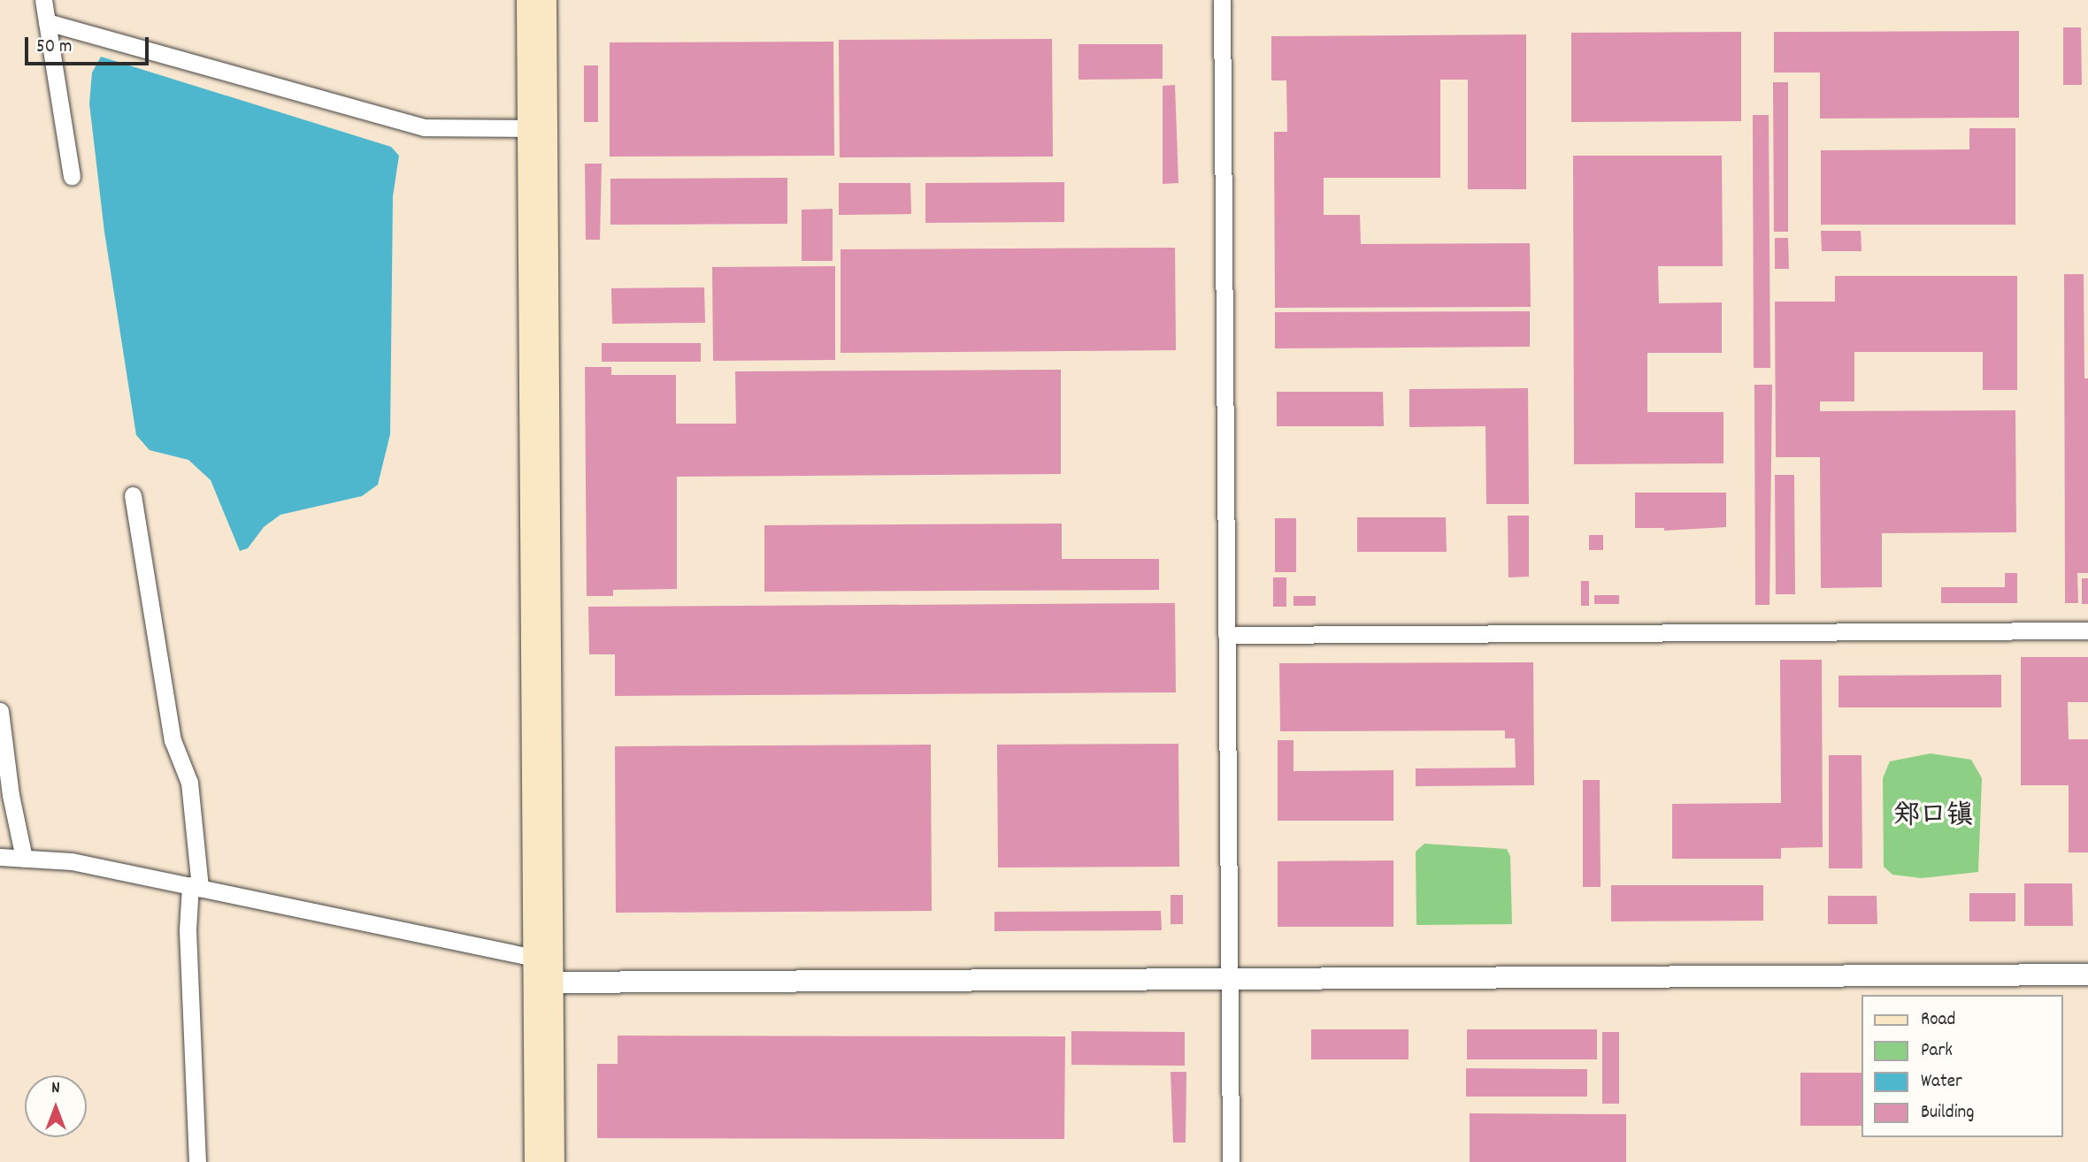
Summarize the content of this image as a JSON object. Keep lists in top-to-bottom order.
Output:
{
  "districts": ["郑口镇"],
  "legend": [
    "Road",
    "Park",
    "Water",
    "Building"
  ],
  "scale_bar": "50 m",
  "north": "top"
}
